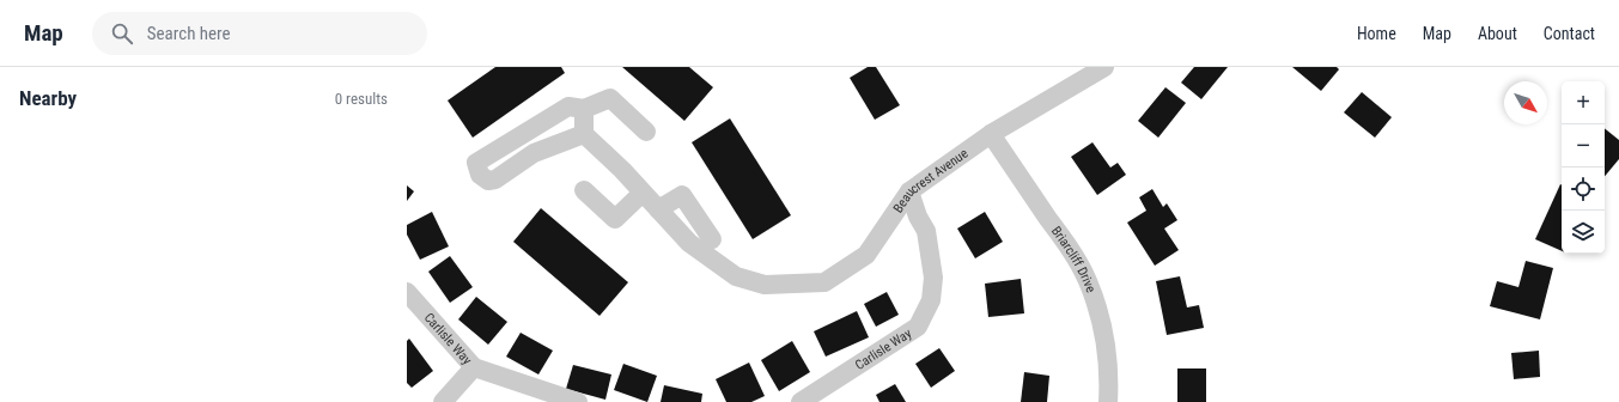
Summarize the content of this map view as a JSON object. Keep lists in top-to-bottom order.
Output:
{
  "streets": {
    "street": ["Beaucrest Avenue", "Briarcliff Drive", "Carlisle Way"]
  },
  "crossings": [
    ["Beaucrest Avenue", "Briarcliff Drive"],
    ["Beaucrest Avenue", "Carlisle Way"]
  ],
  "north": "bottom right",
  "page": {
    "header": "Map",
    "search": "Search here",
    "nav": [
      "Home",
      "Map",
      "About",
      "Contact"
    ],
    "heading": ["Nearby", "0 results"],
    "map_buttons": ["+", "−"]
  }
}
